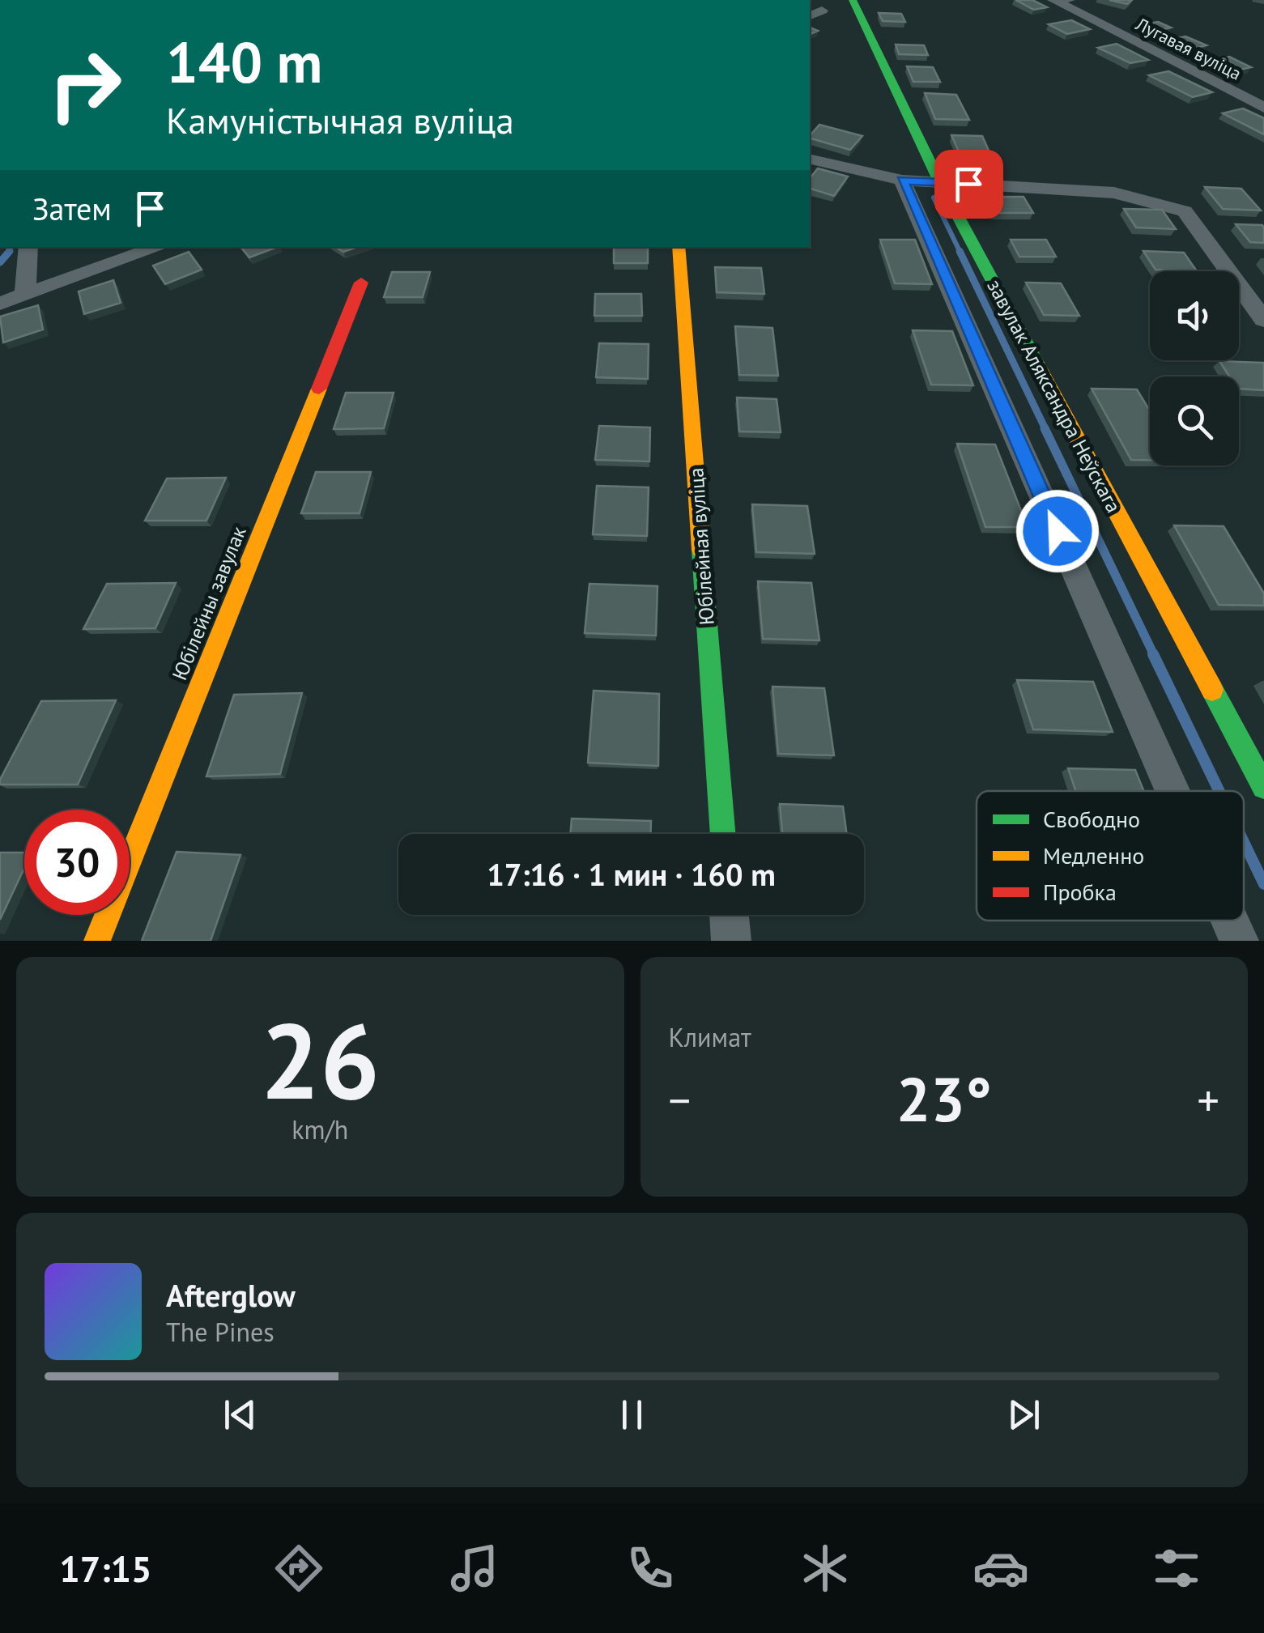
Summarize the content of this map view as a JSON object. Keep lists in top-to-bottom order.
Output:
{
  "streets": {
    "street": [
      "Лугавая вуліца",
      "завулак Аляксандра Неўскага",
      "Юбілейная вуліца",
      "Юбілейны завулак"
    ]
  },
  "legend": ["Свободно", "Медленно", "Пробка"],
  "page": {
    "turn": ["140 m", "Камуністычная вуліца"],
    "then": "Затем",
    "limit": "30",
    "trip": "17:16 · 1 мин · 160 m",
    "tile": [
      ["26", "km/h"],
      "Климат"
    ],
    "heat": ["−", "23°", "+"],
    "song": ["Afterglow", "The Pines"],
    "tabs": "17:15"
  }
}
